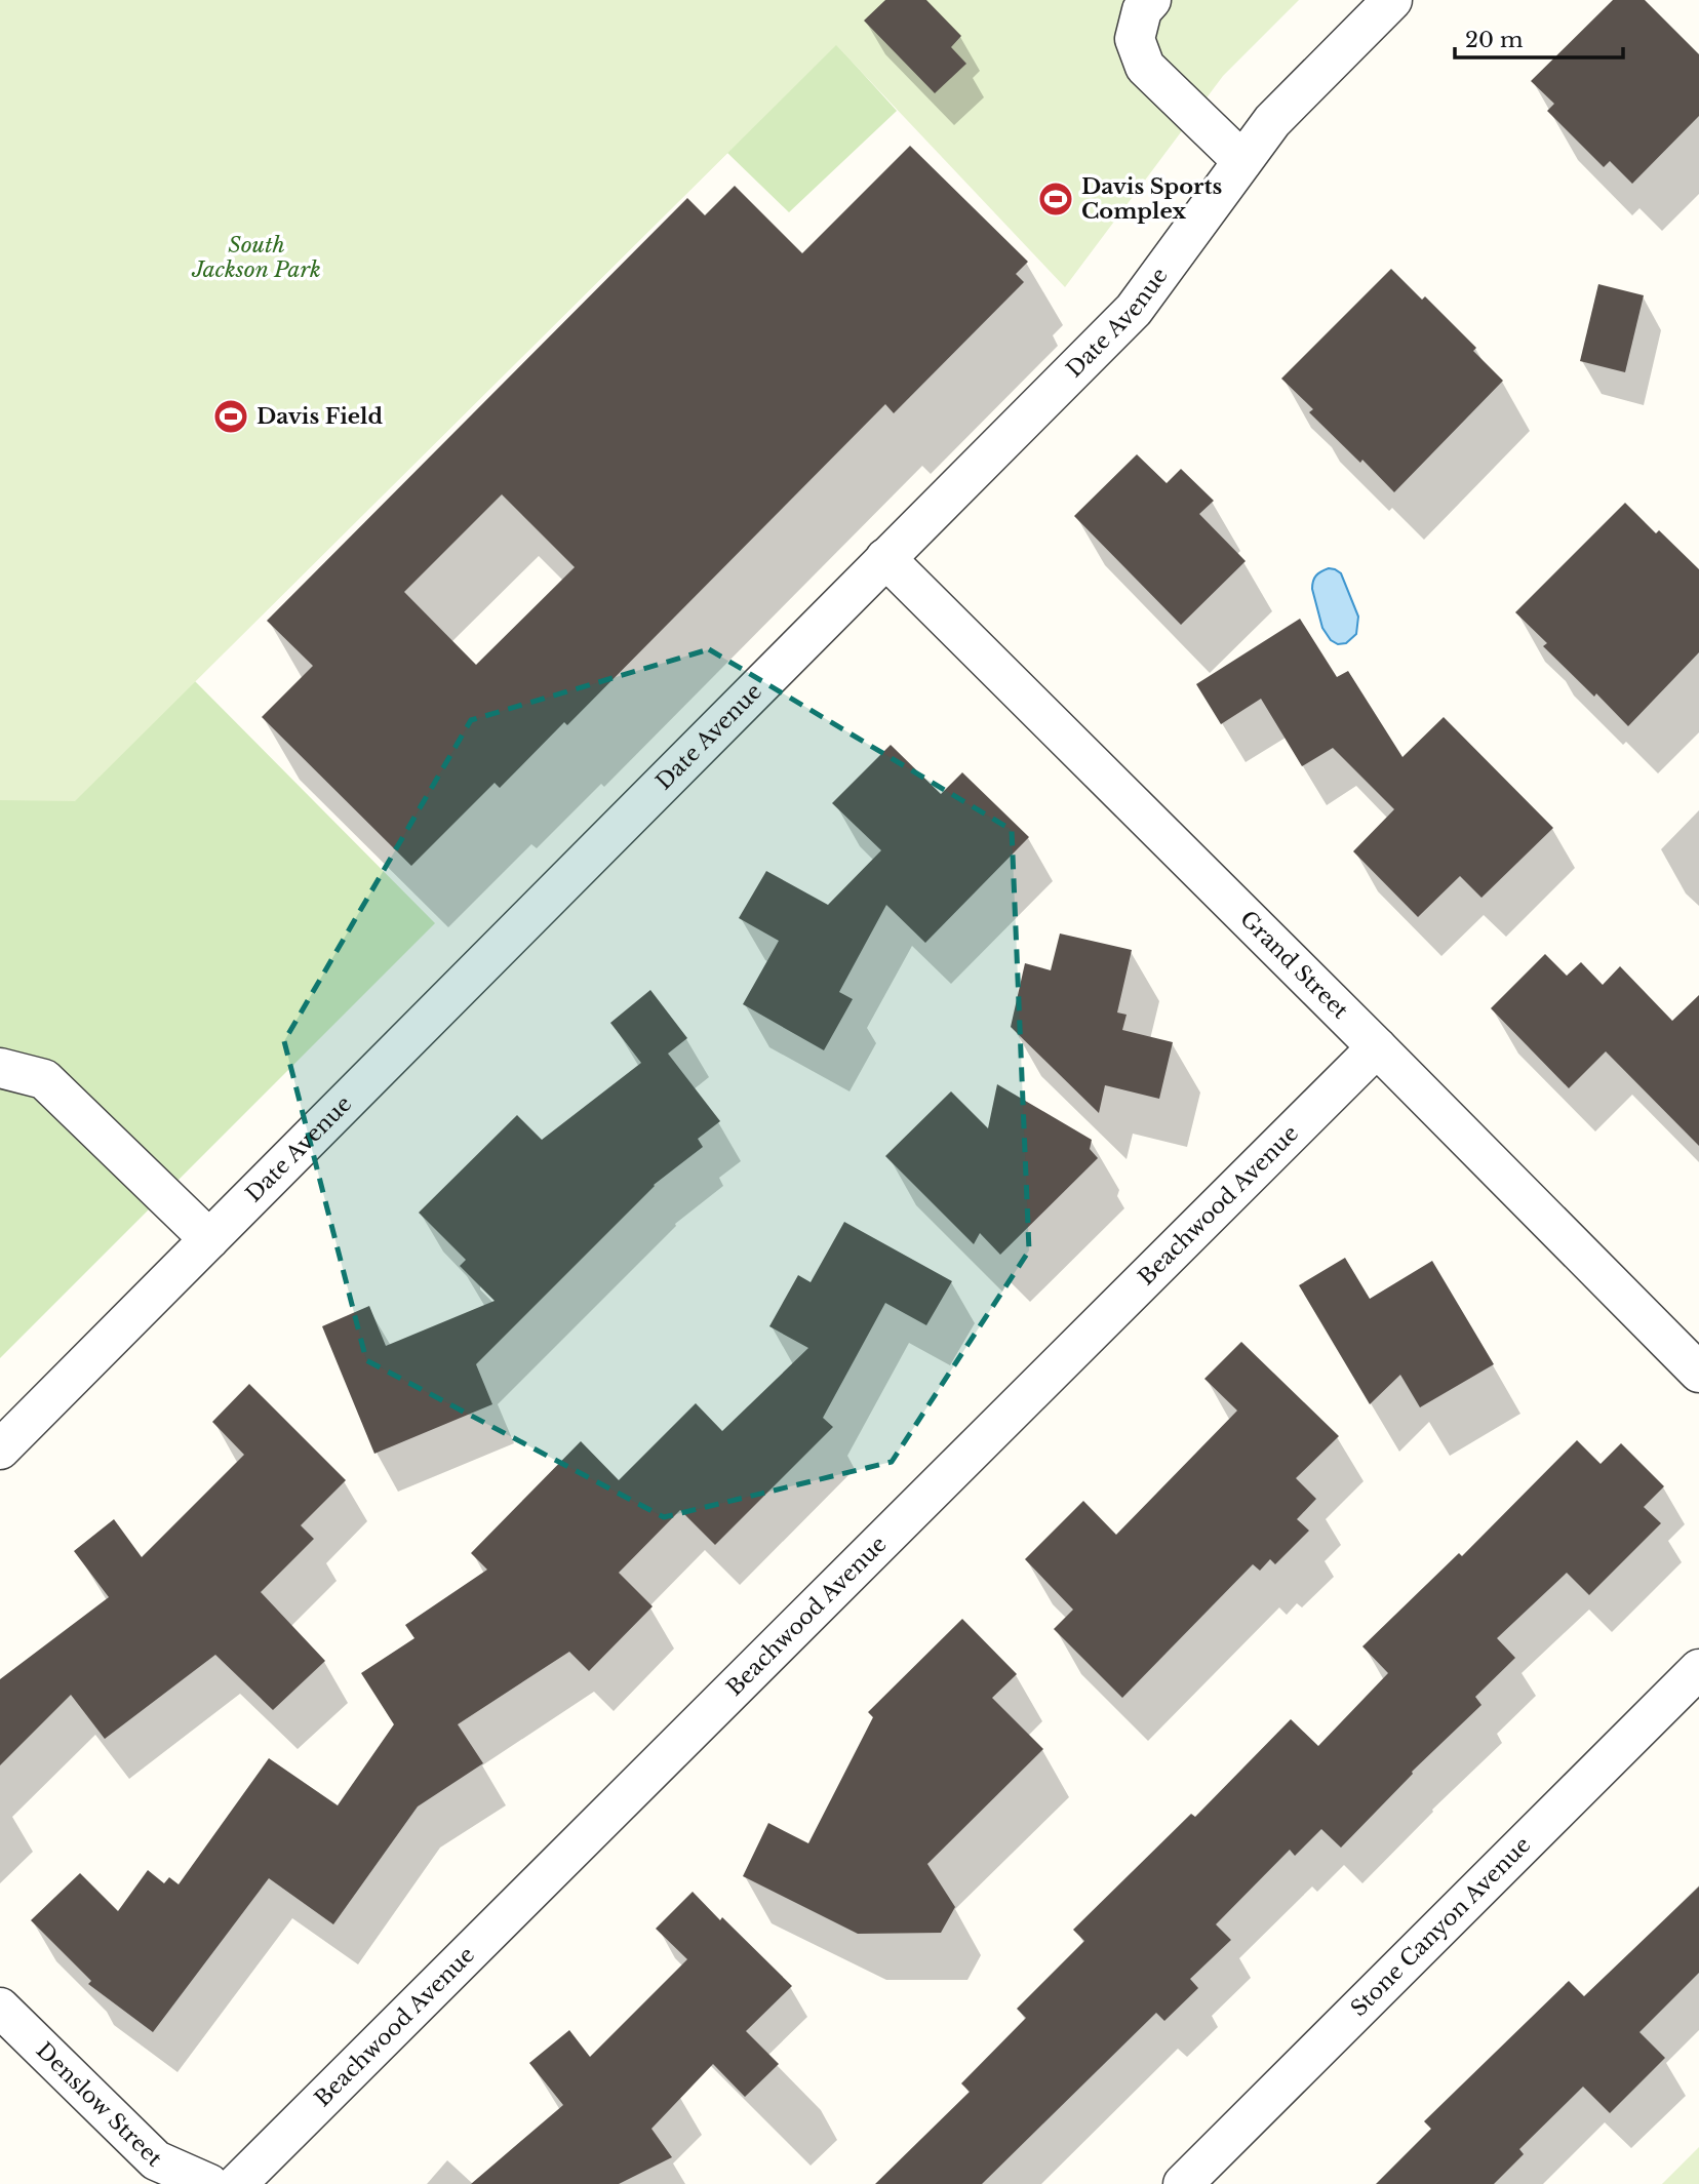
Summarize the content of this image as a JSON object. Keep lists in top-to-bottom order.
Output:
{
  "streets": {
    "street": [
      "Date Avenue",
      "Grand Street",
      "Beachwood Avenue",
      "Stone Canyon Avenue",
      "Denslow Street"
    ]
  },
  "crossings": [
    ["Date Avenue", "Grand Street"],
    ["Grand Street", "Beachwood Avenue"]
  ],
  "parks": ["South Jackson Park"],
  "places": {
    "sports": ["Davis Sports Complex", "Davis Field"]
  },
  "scale_bar": "20 m"
}
